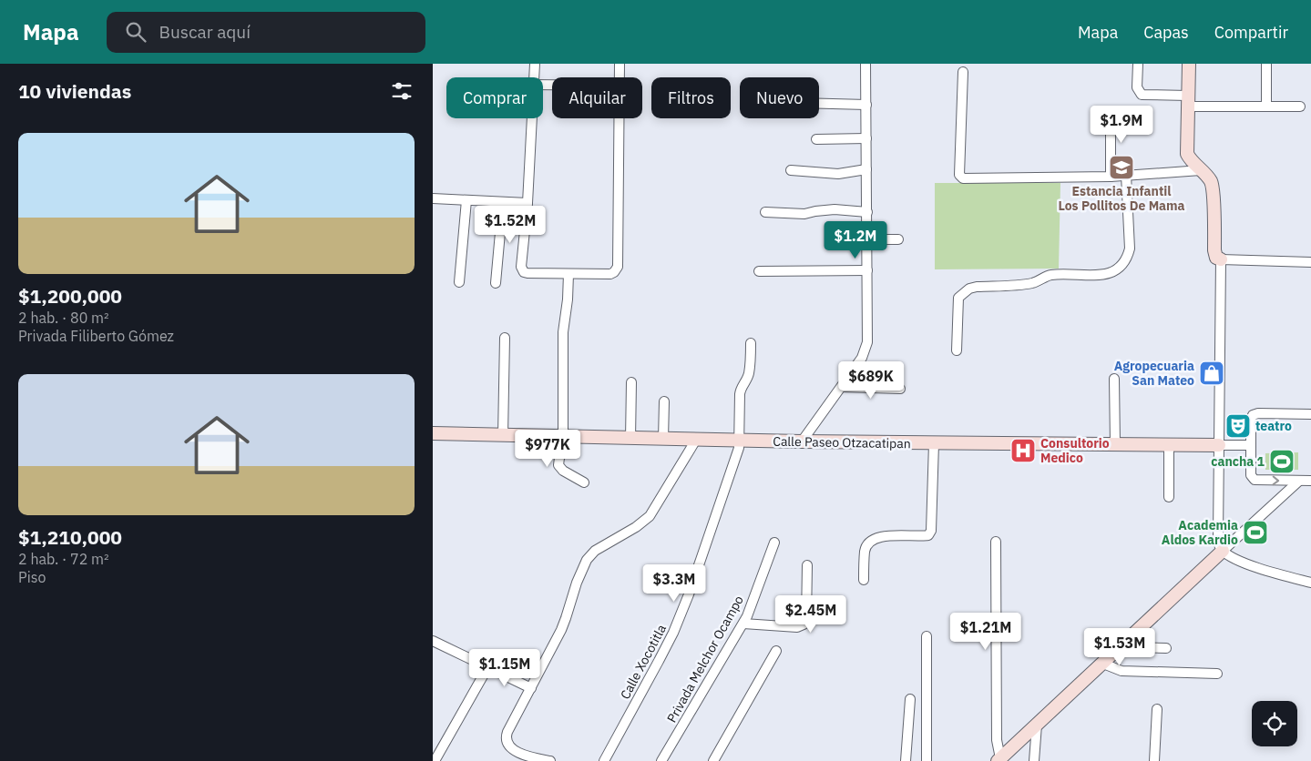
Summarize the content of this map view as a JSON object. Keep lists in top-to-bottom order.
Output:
{
  "streets": {
    "main road": ["Calle Paseo Otzacatipan"],
    "street": ["Privada Melchor Ocampo", "Calle Xocotitla"]
  },
  "crossings": [
    ["Calle Paseo Otzacatipan", "Calle Xocotitla"]
  ],
  "places": {
    "school or university": ["Estancia Infantil Los Pollitos De Mama"],
    "shop": ["Agropecuaria San Mateo"],
    "theatre": ["teatro"],
    "hospital": ["Consultorio Medico"],
    "sports": ["cancha 1", "Academia Aldos Kardio"]
  },
  "page": {
    "header": "Mapa",
    "search": "Buscar aquí",
    "nav": ["Mapa", "Capas", "Compartir"],
    "heading": "10 viviendas",
    "chip": [
      "Comprar",
      "Alquilar",
      "Filtros",
      "Nuevo"
    ],
    "price": [
      "$1.9M",
      "$1.52M",
      "$1.2M",
      "$689K",
      "$977K",
      "$3.3M",
      "$2.45M",
      "$1.21M",
      "$1.53M",
      "$1.15M"
    ],
    "list": [
      {
        "name": "$1,200,000",
        "note": "2 hab. · 80 m² · Privada Filiberto Gómez"
      },
      {
        "name": "$1,210,000",
        "note": "2 hab. · 72 m² · Piso"
      }
    ]
  }
}
